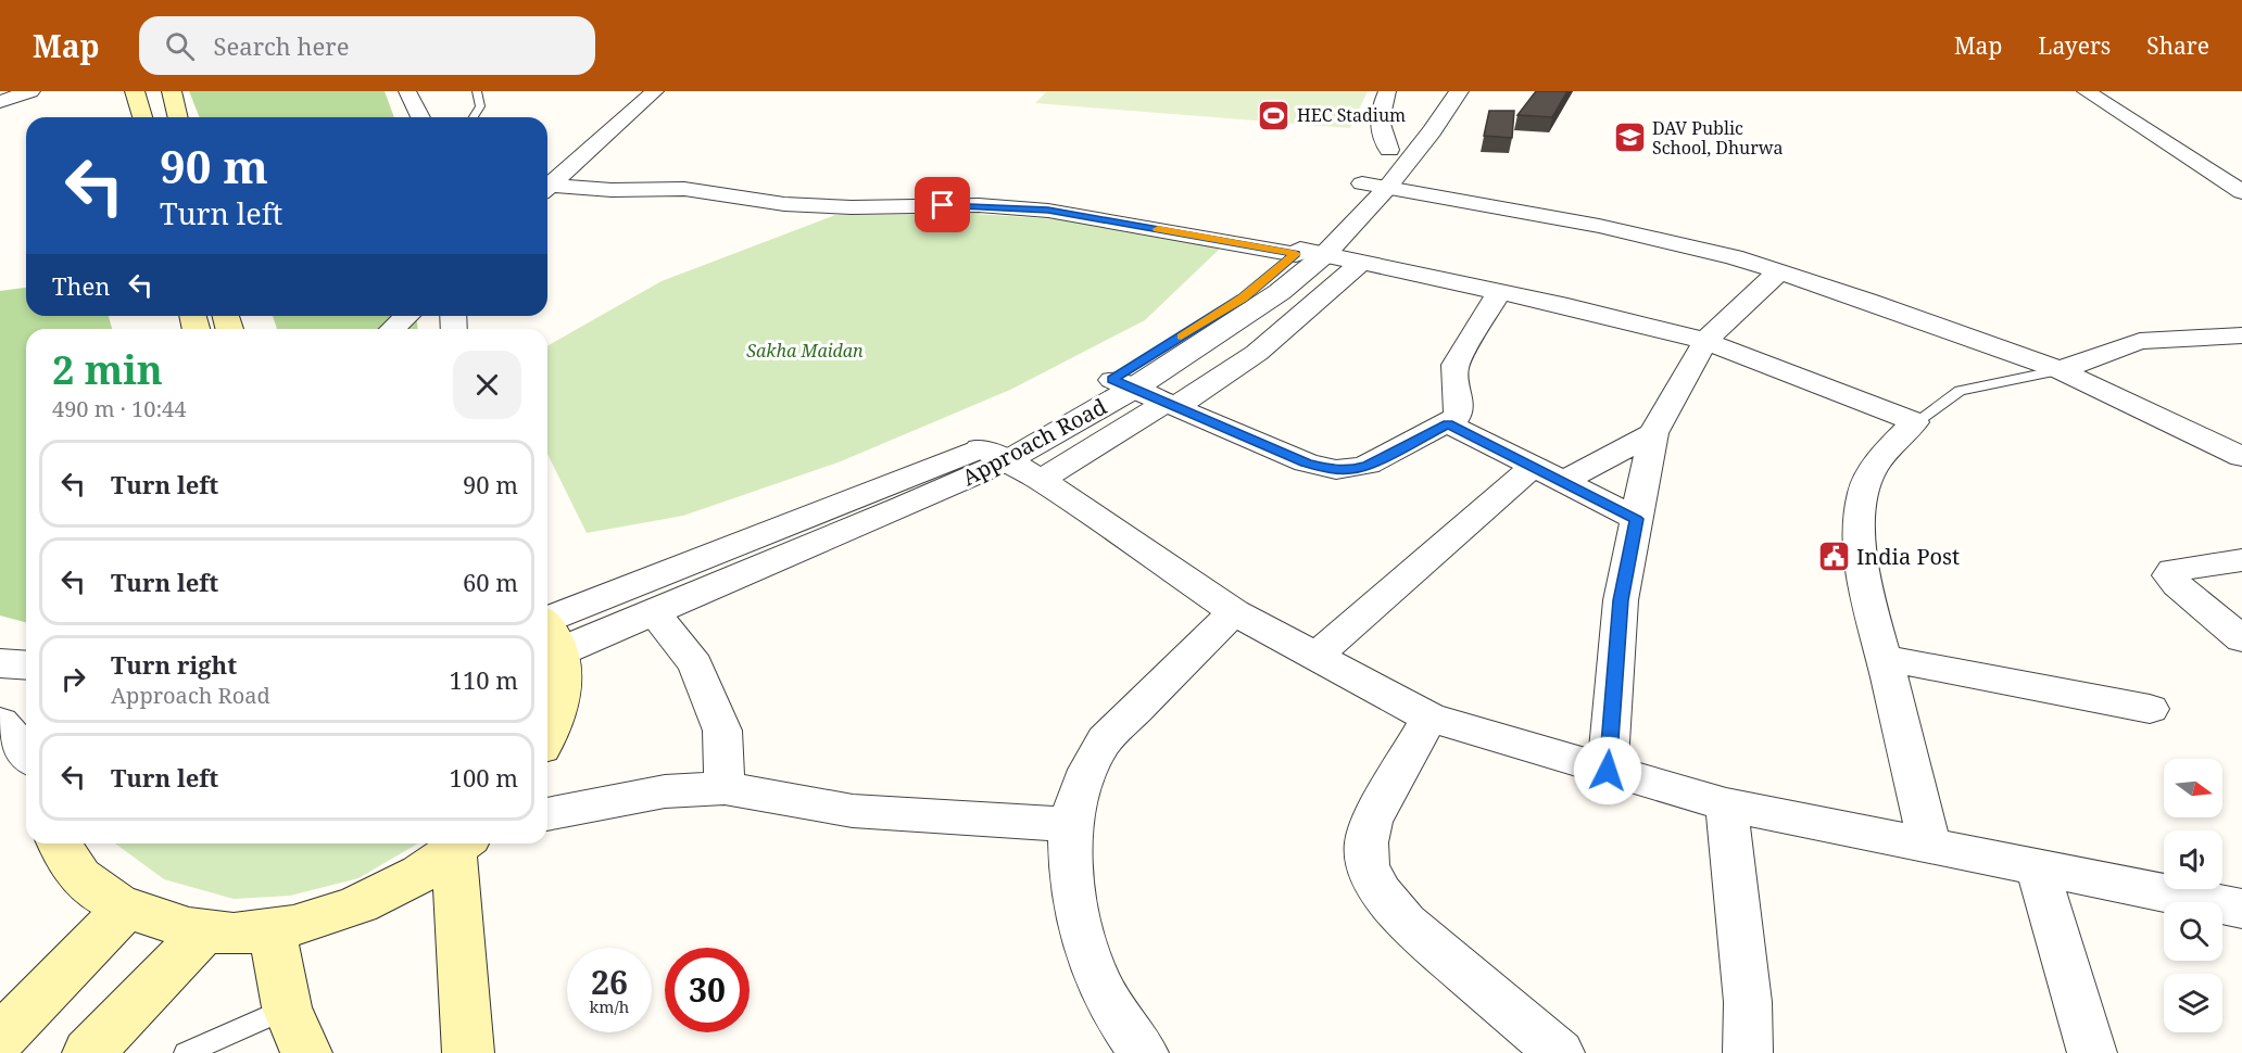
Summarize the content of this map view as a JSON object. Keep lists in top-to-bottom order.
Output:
{
  "streets": {
    "street": ["Approach Road"]
  },
  "parks": ["Sakha Maidan"],
  "places": {
    "sports": ["HEC Stadium"],
    "school or university": ["DAV Public School, Dhurwa"],
    "public building": ["India Post"]
  },
  "north": "right",
  "page": {
    "header": "Map",
    "search": "Search here",
    "nav": ["Map", "Layers", "Share"],
    "turn": ["90 m", "Turn left"],
    "then": "Then",
    "heading": ["2 min", "490 m · 10:44"],
    "list": [
      {
        "name": "Turn left",
        "value": "90 m"
      },
      {
        "name": "Turn left",
        "value": "60 m"
      },
      {
        "name": "Turn right",
        "note": "Approach Road",
        "value": "110 m"
      },
      {
        "name": "Turn left",
        "value": "100 m"
      }
    ],
    "speed": "26 km/h",
    "limit": "30"
  }
}
